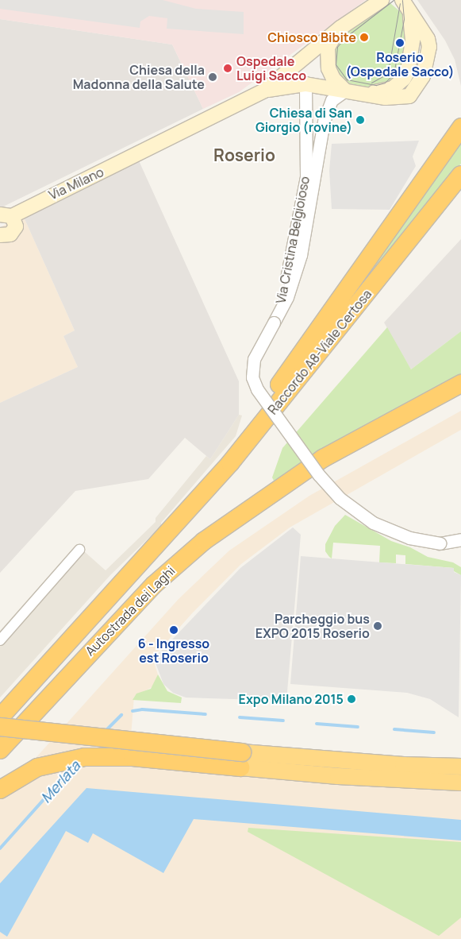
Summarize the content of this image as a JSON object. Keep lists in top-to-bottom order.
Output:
{
  "streets": {
    "highway": ["Raccordo A8-Viale Certosa", "Autostrada dei Laghi"],
    "main road": ["Via Milano"],
    "street": ["Via Cristina Belgioioso"]
  },
  "crossings": [
    ["Raccordo A8-Viale Certosa", "Autostrada dei Laghi"]
  ],
  "districts": ["Roserio"],
  "water": ["Merlata"],
  "places": [
    "Chiosco Bibite",
    "Roserio (Ospedale Sacco)",
    "Ospedale Luigi Sacco",
    "Chiesa della Madonna della Salute",
    "Chiesa di San Giorgio (rovine)",
    "Parcheggio bus EXPO 2015 Roserio",
    "6 - Ingresso est Roserio",
    "Expo Milano 2015"
  ]
}
